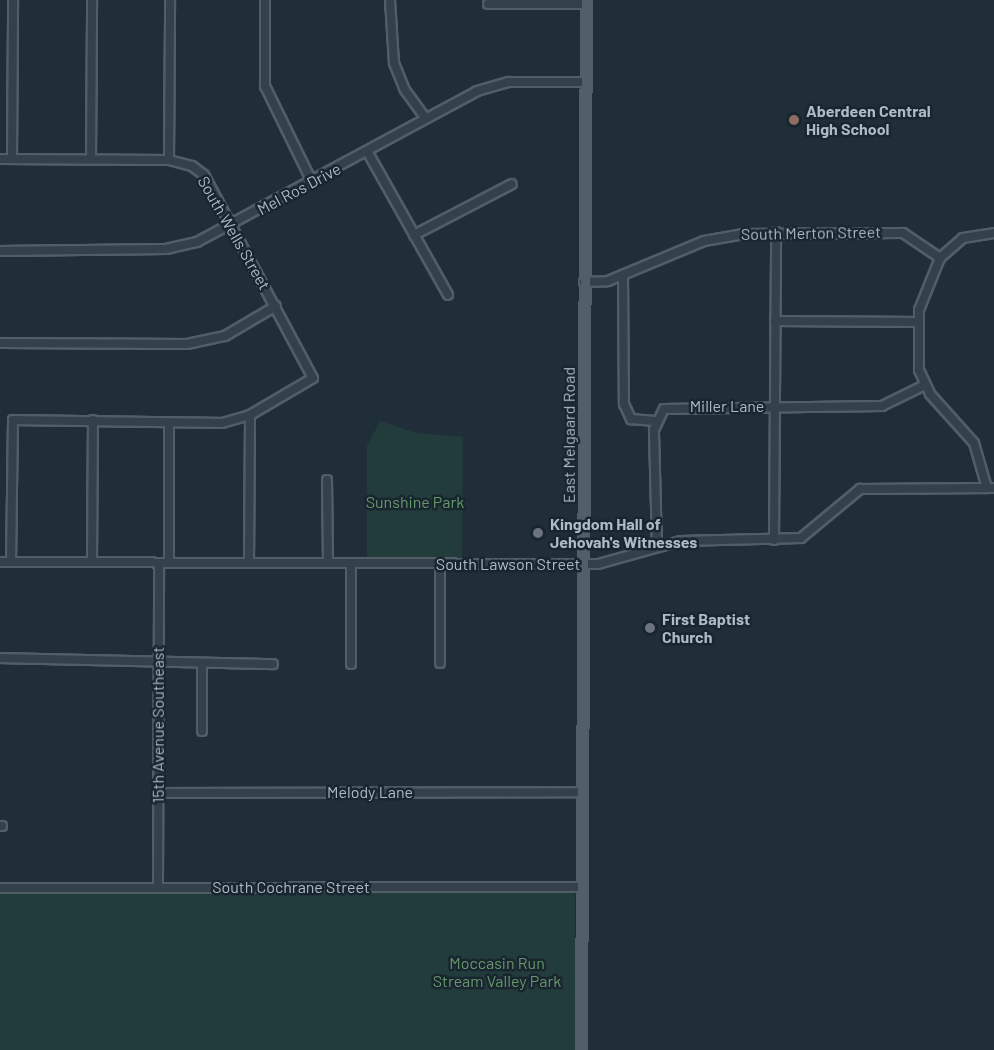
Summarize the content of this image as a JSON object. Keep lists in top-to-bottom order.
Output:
{
  "streets": {
    "main road": ["East Melgaard Road"],
    "street": [
      "Mel Ros Drive",
      "South Wells Street",
      "South Merton Street",
      "Miller Lane",
      "South Lawson Street",
      "15th Avenue Southeast",
      "Melody Lane",
      "South Cochrane Street"
    ]
  },
  "crossings": [
    ["Mel Ros Drive", "South Wells Street"],
    ["Mel Ros Drive", "East Melgaard Road"],
    ["South Merton Street", "East Melgaard Road"],
    ["East Melgaard Road", "South Lawson Street"],
    ["East Melgaard Road", "Melody Lane"],
    ["East Melgaard Road", "South Cochrane Street"],
    ["South Lawson Street", "15th Avenue Southeast"],
    ["15th Avenue Southeast", "Melody Lane"],
    ["15th Avenue Southeast", "South Cochrane Street"]
  ],
  "parks": ["Sunshine Park", "Moccasin Run Stream Valley Park"],
  "places": ["Aberdeen Central High School", "Kingdom Hall of Jehovah's Witnesses", "First Baptist Church"]
}
